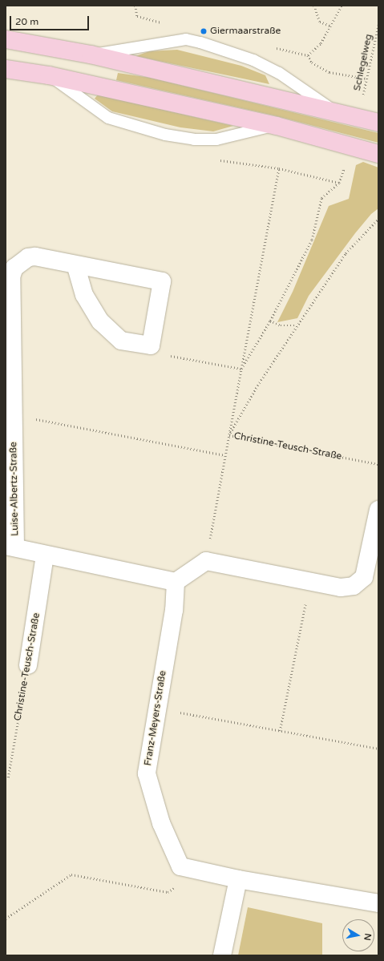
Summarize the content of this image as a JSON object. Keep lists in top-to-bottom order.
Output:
{
  "streets": {
    "street": ["Christine-Teusch-Straße", "Luise-Albertz-Straße", "Franz-Meyers-Straße"],
    "path": ["Schlegelweg"]
  },
  "places": ["Giermaarstraße"],
  "scale_bar": "20 m",
  "north": "right"
}
